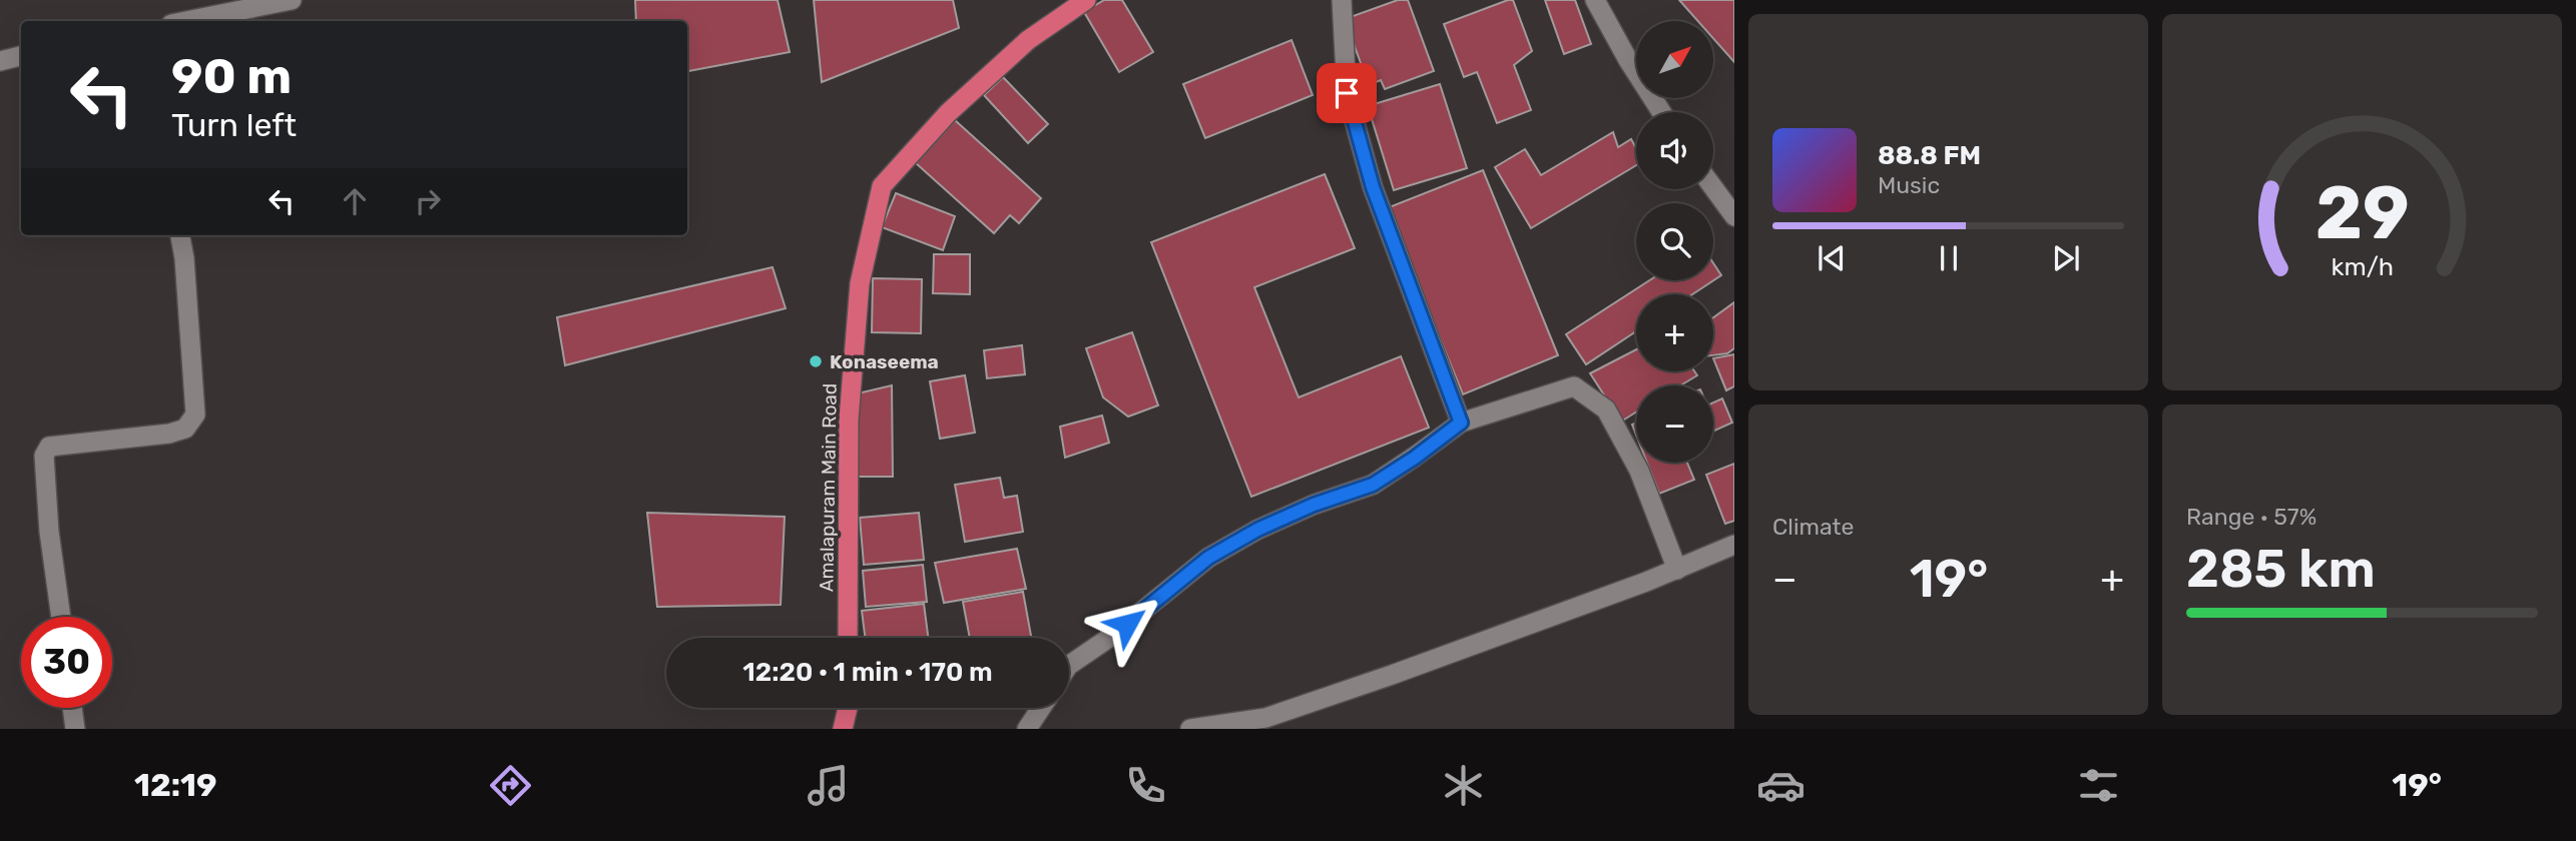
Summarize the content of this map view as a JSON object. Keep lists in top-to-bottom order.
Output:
{
  "streets": {
    "highway": ["Amalapuram Main Road"]
  },
  "places": ["Konaseema"],
  "north": "top right",
  "page": {
    "map_buttons": ["+", "−"],
    "turn": ["90 m", "Turn left"],
    "song": ["88.8 FM", "Music"],
    "tile": [
      "Climate",
      ["Range · 57%", "285 km"]
    ],
    "heat": ["−", "19°", "+"],
    "limit": "30",
    "trip": "12:20 · 1 min · 170 m",
    "tabs": ["12:19", "19°"],
    "gauge": ["29", "km/h"]
  }
}
